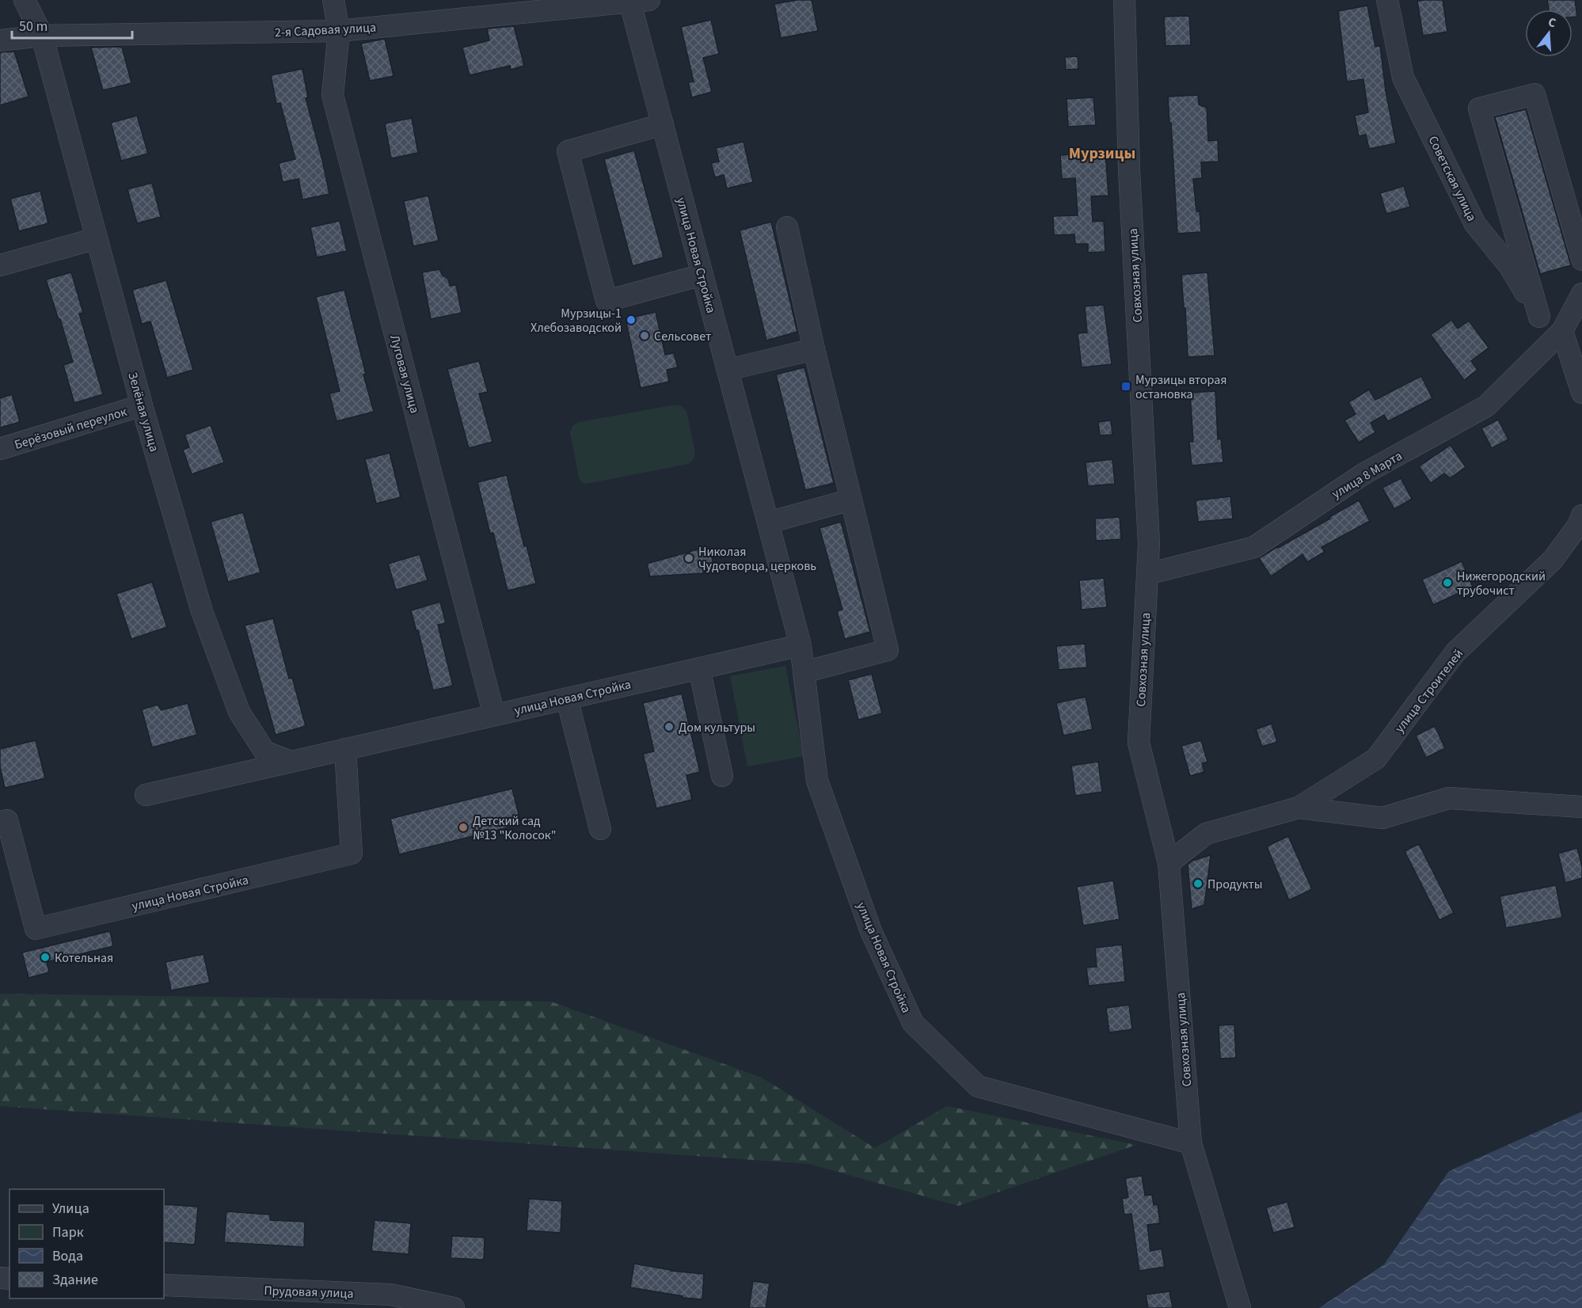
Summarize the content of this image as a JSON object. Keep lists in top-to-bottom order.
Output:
{
  "streets": {
    "street": [
      "2-я Садовая улица",
      "Советская улица",
      "улица Новая Стройка",
      "Совхозная улица",
      "Луговая улица",
      "Зелёная улица",
      "Берёзовый переулок",
      "улица 8 Марта",
      "улица Строителей",
      "Прудовая улица"
    ]
  },
  "crossings": [
    ["2-я Садовая улица", "улица Новая Стройка"],
    ["2-я Садовая улица", "Луговая улица"],
    ["2-я Садовая улица", "Зелёная улица"],
    ["Советская улица", "улица 8 Марта"],
    ["улица Новая Стройка", "Совхозная улица"],
    ["улица Новая Стройка", "Луговая улица"],
    ["улица Новая Стройка", "Зелёная улица"],
    ["Совхозная улица", "улица 8 Марта"],
    ["Совхозная улица", "улица Строителей"],
    ["Зелёная улица", "Берёзовый переулок"]
  ],
  "districts": ["Мурзицы"],
  "places": {
    "other": [
      "Мурзицы-1 Хлебозаводской",
      "Сельсовет",
      "Николая Чудотворца, церковь",
      "Нижегородский трубочист",
      "Дом культуры",
      "Детский сад №13 \"Колосок\"",
      "Продукты",
      "Котельная"
    ],
    "transit": ["Мурзицы вторая остановка"]
  },
  "legend": [
    "Улица",
    "Парк",
    "Вода",
    "Здание"
  ],
  "scale_bar": "50 m",
  "north": "top"
}
